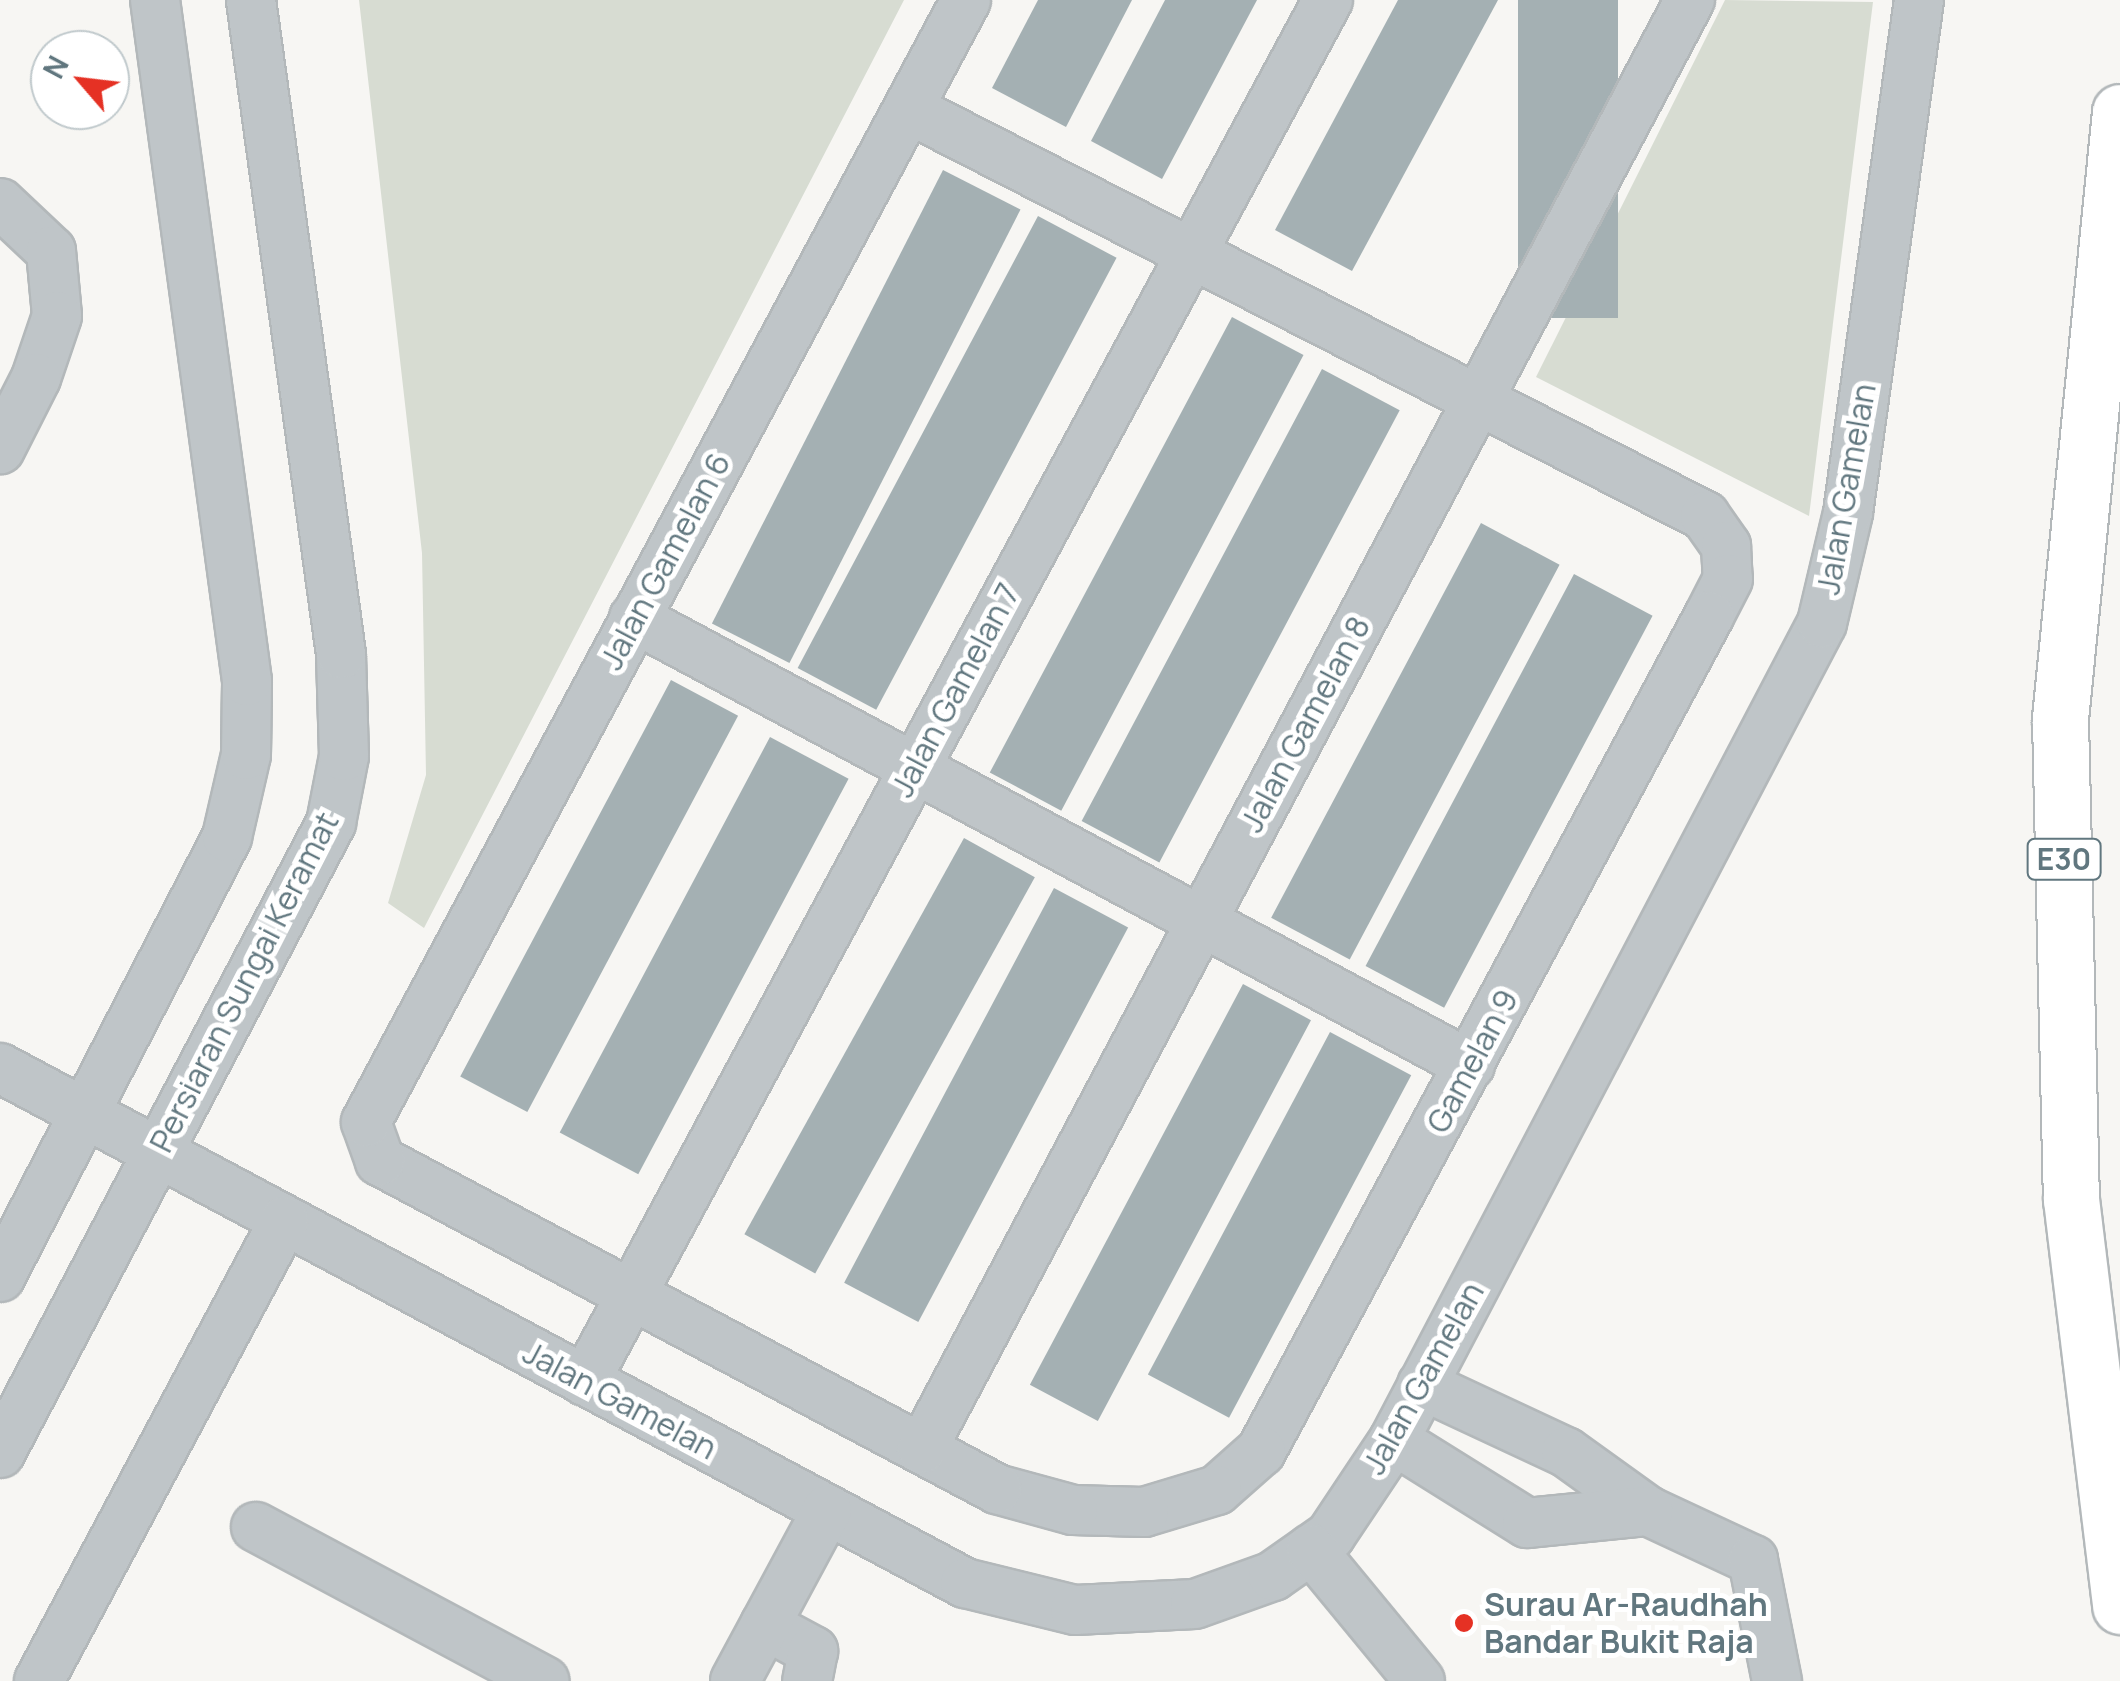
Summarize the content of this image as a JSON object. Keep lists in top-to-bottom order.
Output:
{
  "streets": {
    "highway": ["E30"],
    "street": [
      "Jalan Gamelan",
      "Jalan Gamelan 6",
      "Jalan Gamelan 7",
      "Jalan Gamelan 8",
      "Persiaran Sungai Keramat",
      "Gamelan 9"
    ]
  },
  "crossings": [
    ["Jalan Gamelan", "Jalan Gamelan 7"],
    ["Jalan Gamelan", "Persiaran Sungai Keramat"],
    ["Jalan Gamelan 6", "Gamelan 9"],
    ["Jalan Gamelan 7", "Gamelan 9"],
    ["Jalan Gamelan 8", "Gamelan 9"]
  ],
  "places": ["Surau Ar-Raudhah Bandar Bukit Raja"],
  "north": "top left"
}
